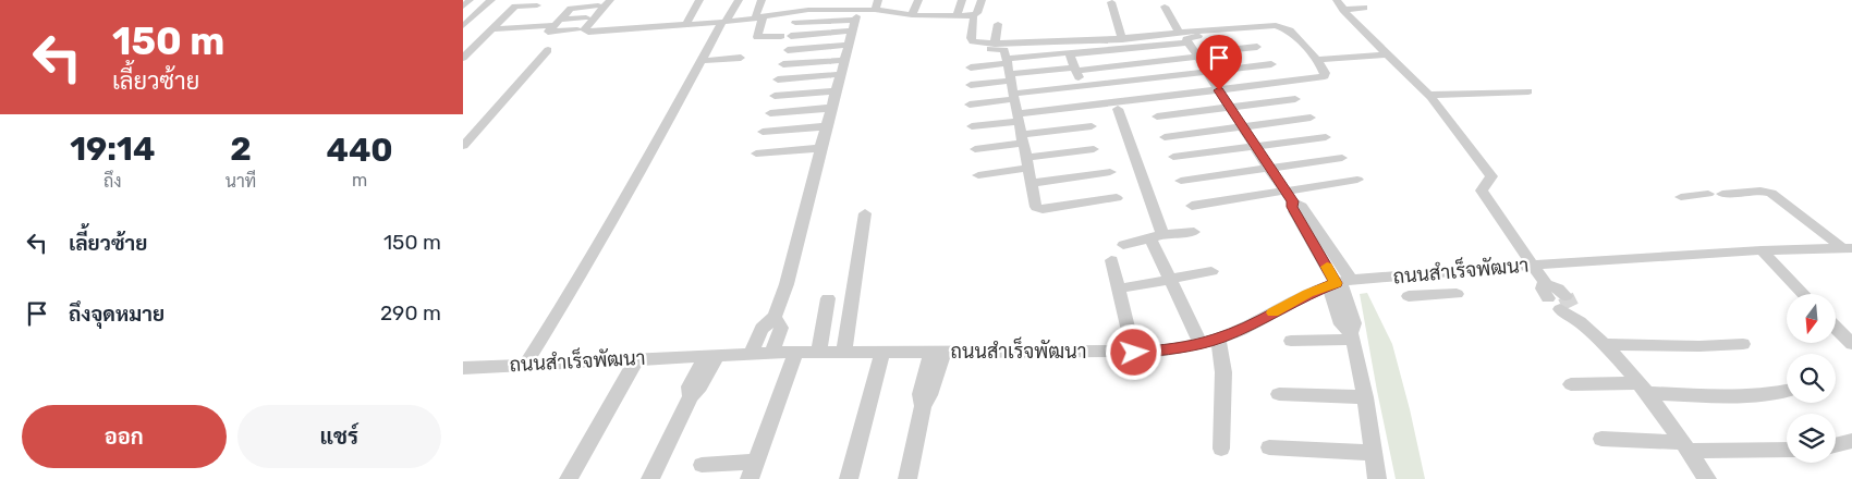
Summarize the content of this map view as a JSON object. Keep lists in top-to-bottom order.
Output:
{
  "streets": {
    "street": ["ถนนสำเร็จพัฒนา"]
  },
  "north": "bottom",
  "page": {
    "turn": ["150 m", "เลี้ยวซ้าย"],
    "eta": [
      "19:14",
      "ถึง",
      "2",
      "นาที",
      "440",
      "m"
    ],
    "list": [
      {
        "name": "เลี้ยวซ้าย",
        "value": "150 m"
      },
      {
        "name": "ถึงจุดหมาย",
        "value": "290 m"
      }
    ],
    "buttons": ["ออก", "แชร์"]
  }
}
